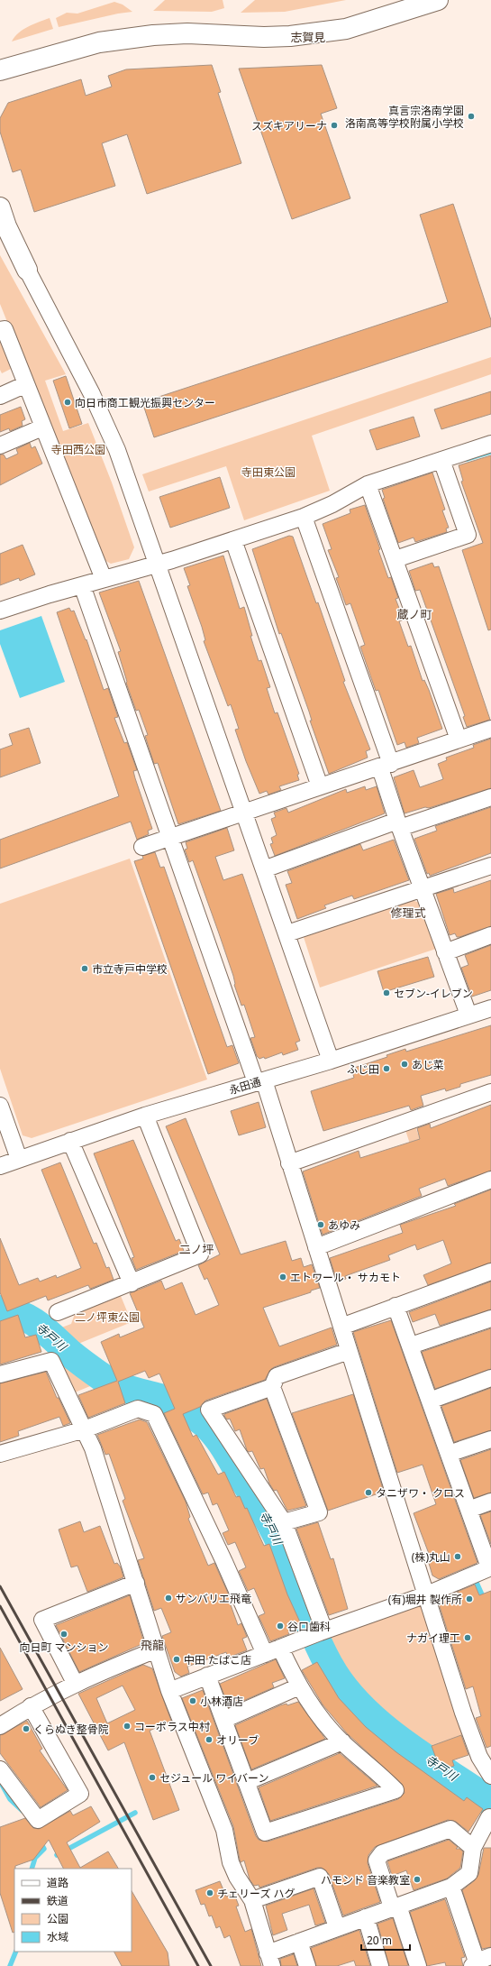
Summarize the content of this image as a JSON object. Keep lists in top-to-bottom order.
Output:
{
  "streets": {
    "street": ["永田通"]
  },
  "districts": [
    "志賀見",
    "蔵ノ町",
    "修理式",
    "二ノ坪",
    "飛龍"
  ],
  "water": ["寺戸川"],
  "parks": ["寺田西公園", "寺田東公園", "二ノ坪東公園"],
  "places": [
    "真言宗洛南学園 洛南高等学校附属小学校",
    "スズキアリーナ",
    "向日市商工観光振興センター",
    "市立寺戸中学校",
    "セブン-イレブン",
    "あじ菜",
    "ふじ田",
    "あゆみ",
    "エトワール・ サカモト",
    "タニザワ・ クロス",
    "(株)丸山",
    "サンバリエ飛竜",
    "(有)堀井 製作所",
    "谷口歯科",
    "向日町 マンション",
    "ナガイ理工",
    "中田 たばこ店",
    "小林酒店",
    "コーポラス中村",
    "くらぬき整骨院",
    "オリーブ",
    "セジュール ワイバーン",
    "ハモンド 音楽教室",
    "チェリーズ ハグ"
  ],
  "legend": [
    "道路",
    "鉄道",
    "公園",
    "水域"
  ],
  "scale_bar": "20 m"
}
